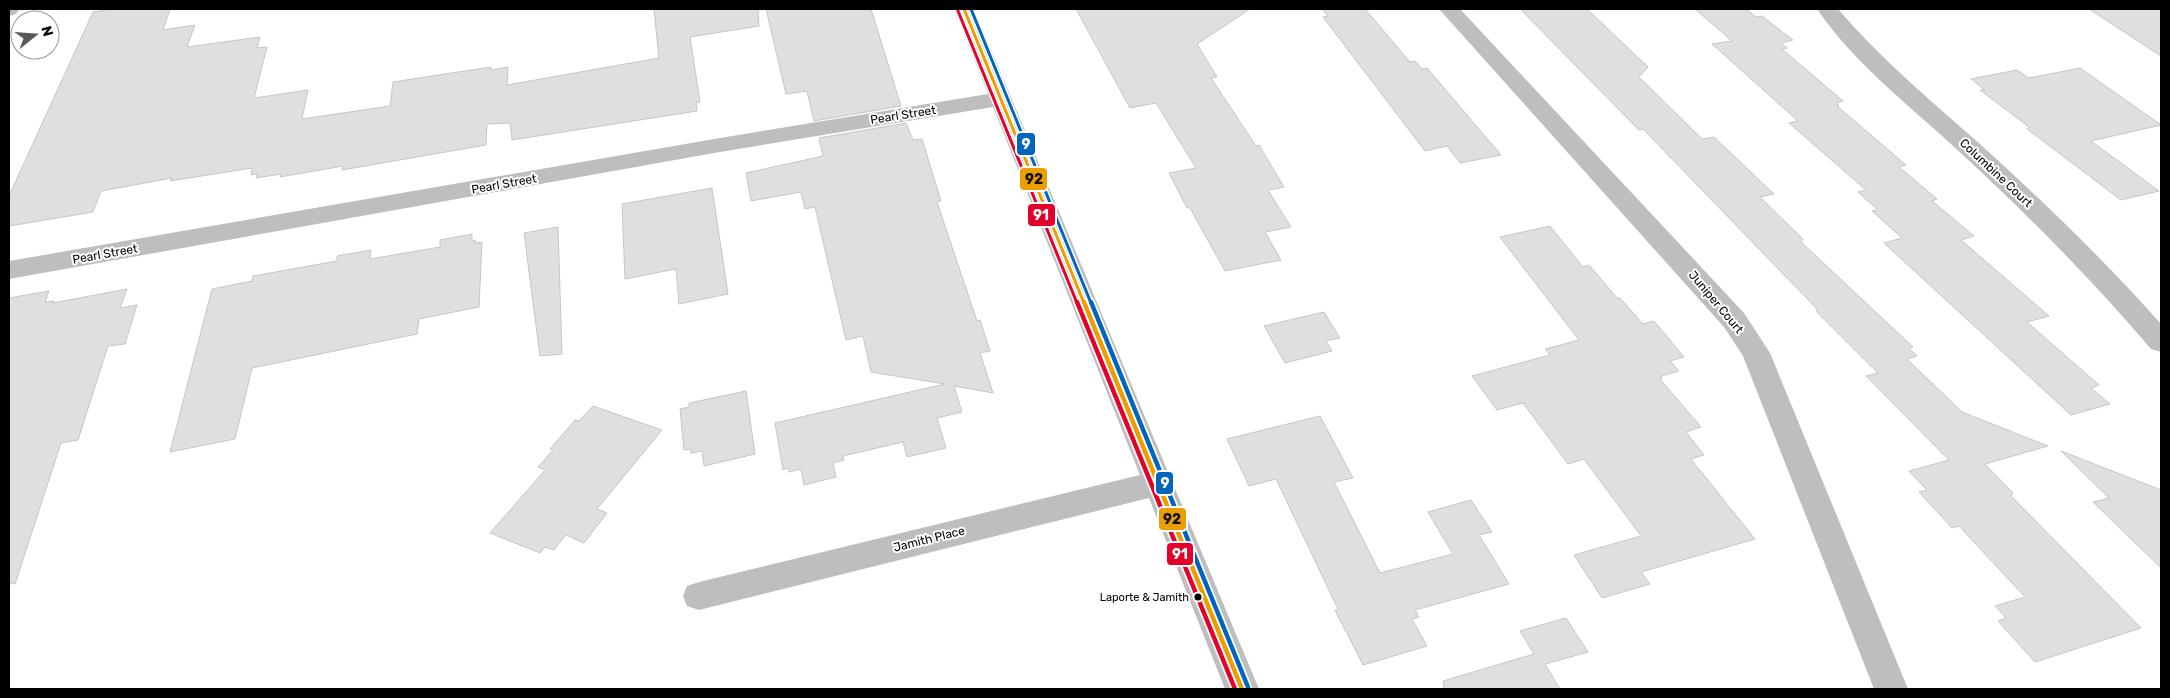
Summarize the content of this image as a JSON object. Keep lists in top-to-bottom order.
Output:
{
  "streets": {
    "street": [
      "Pearl Street",
      "Columbine Court",
      "Juniper Court",
      "Jamith Place"
    ]
  },
  "places": ["Laporte & Jamith"],
  "lines": ["transit line 92", "transit line 9", "transit line 91"],
  "north": "right"
}
